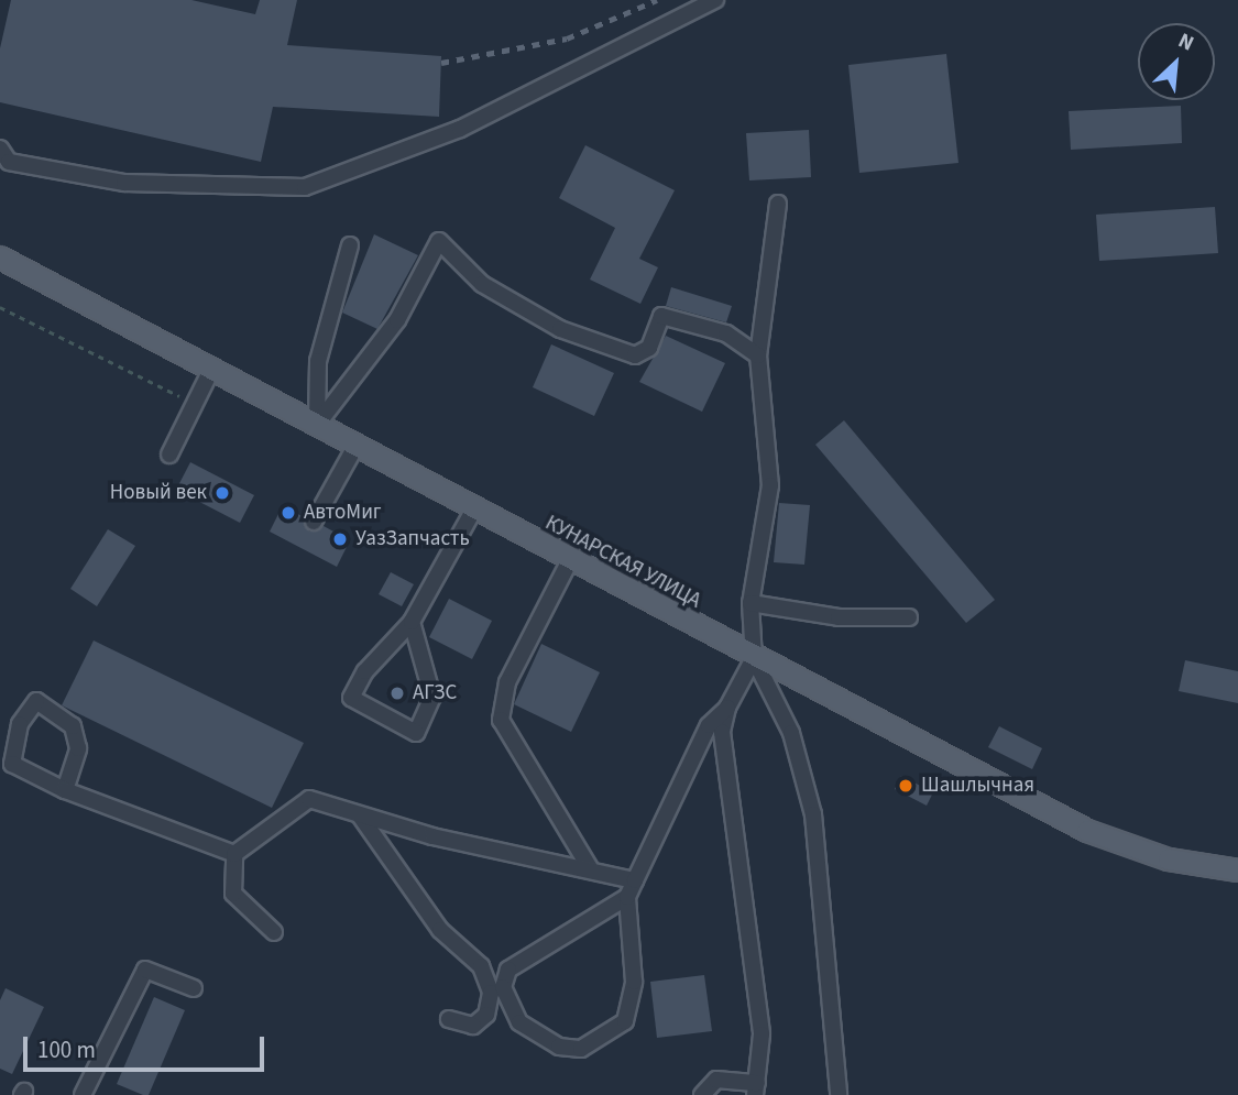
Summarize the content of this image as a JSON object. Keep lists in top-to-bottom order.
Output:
{
  "streets": {
    "main road": ["КУНАРСКАЯ УЛИЦА"]
  },
  "places": [
    "Новый век",
    "АвтоМиг",
    "УазЗапчасть",
    "АГЗС",
    "Шашлычная"
  ],
  "scale_bar": "100 m",
  "north": "top right"
}
